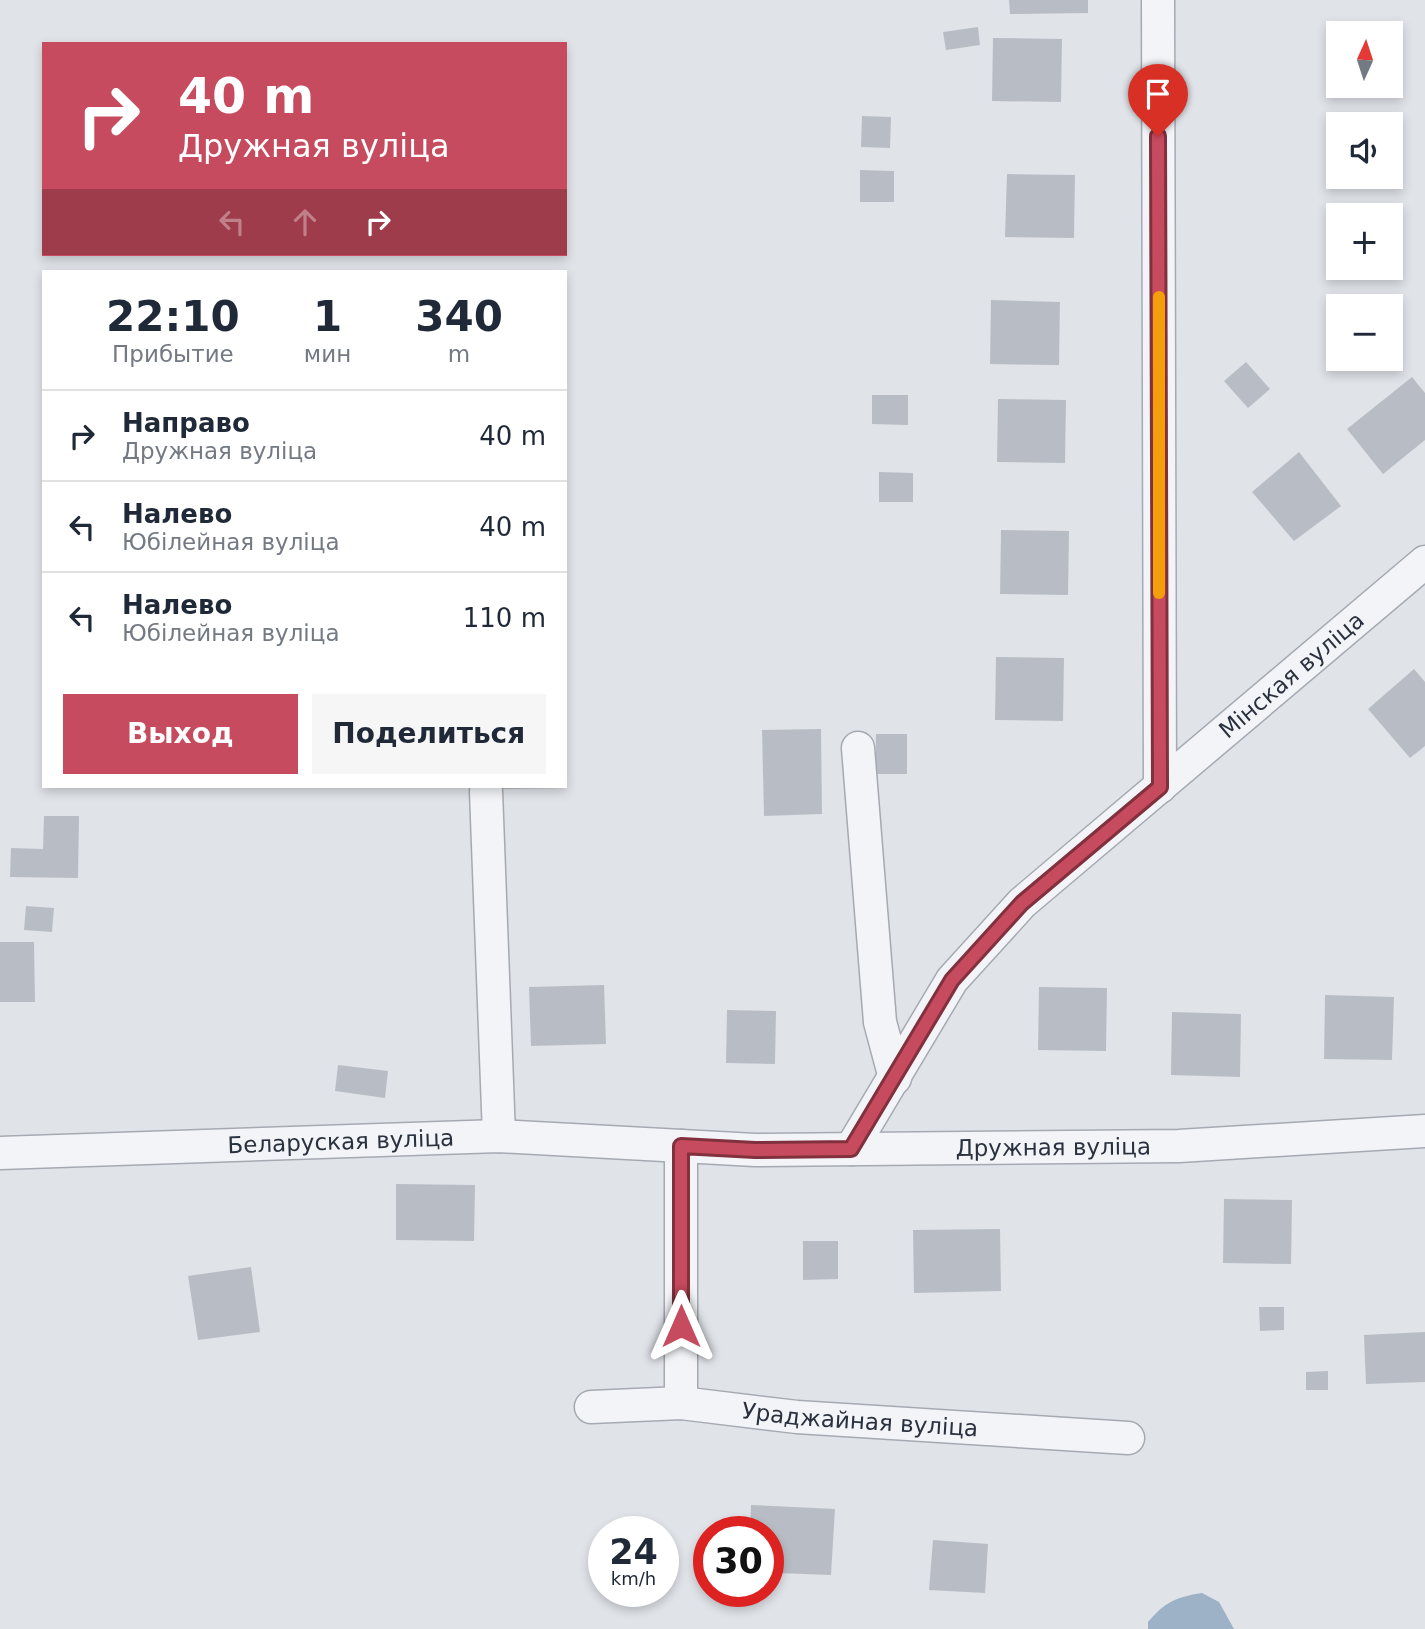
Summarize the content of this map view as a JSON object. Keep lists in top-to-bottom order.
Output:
{
  "streets": {
    "street": [
      "Мінская вуліца",
      "Беларуская вуліца",
      "Дружная вуліца",
      "Ураджайная вуліца"
    ]
  },
  "crossings": [
    ["Мінская вуліца", "Дружная вуліца"],
    ["Беларуская вуліца", "Дружная вуліца"]
  ],
  "north": "top",
  "page": {
    "map_buttons": ["+", "−"],
    "turn": ["40 m", "Дружная вуліца"],
    "eta": [
      "22:10",
      "Прибытие",
      "1",
      "мин",
      "340",
      "m"
    ],
    "list": [
      {
        "name": "Направо",
        "note": "Дружная вуліца",
        "value": "40 m"
      },
      {
        "name": "Налево",
        "note": "Юбілейная вуліца",
        "value": "40 m"
      },
      {
        "name": "Налево",
        "note": "Юбілейная вуліца",
        "value": "110 m"
      }
    ],
    "buttons": ["Выход", "Поделиться"],
    "speed": "24 km/h",
    "limit": "30"
  }
}
